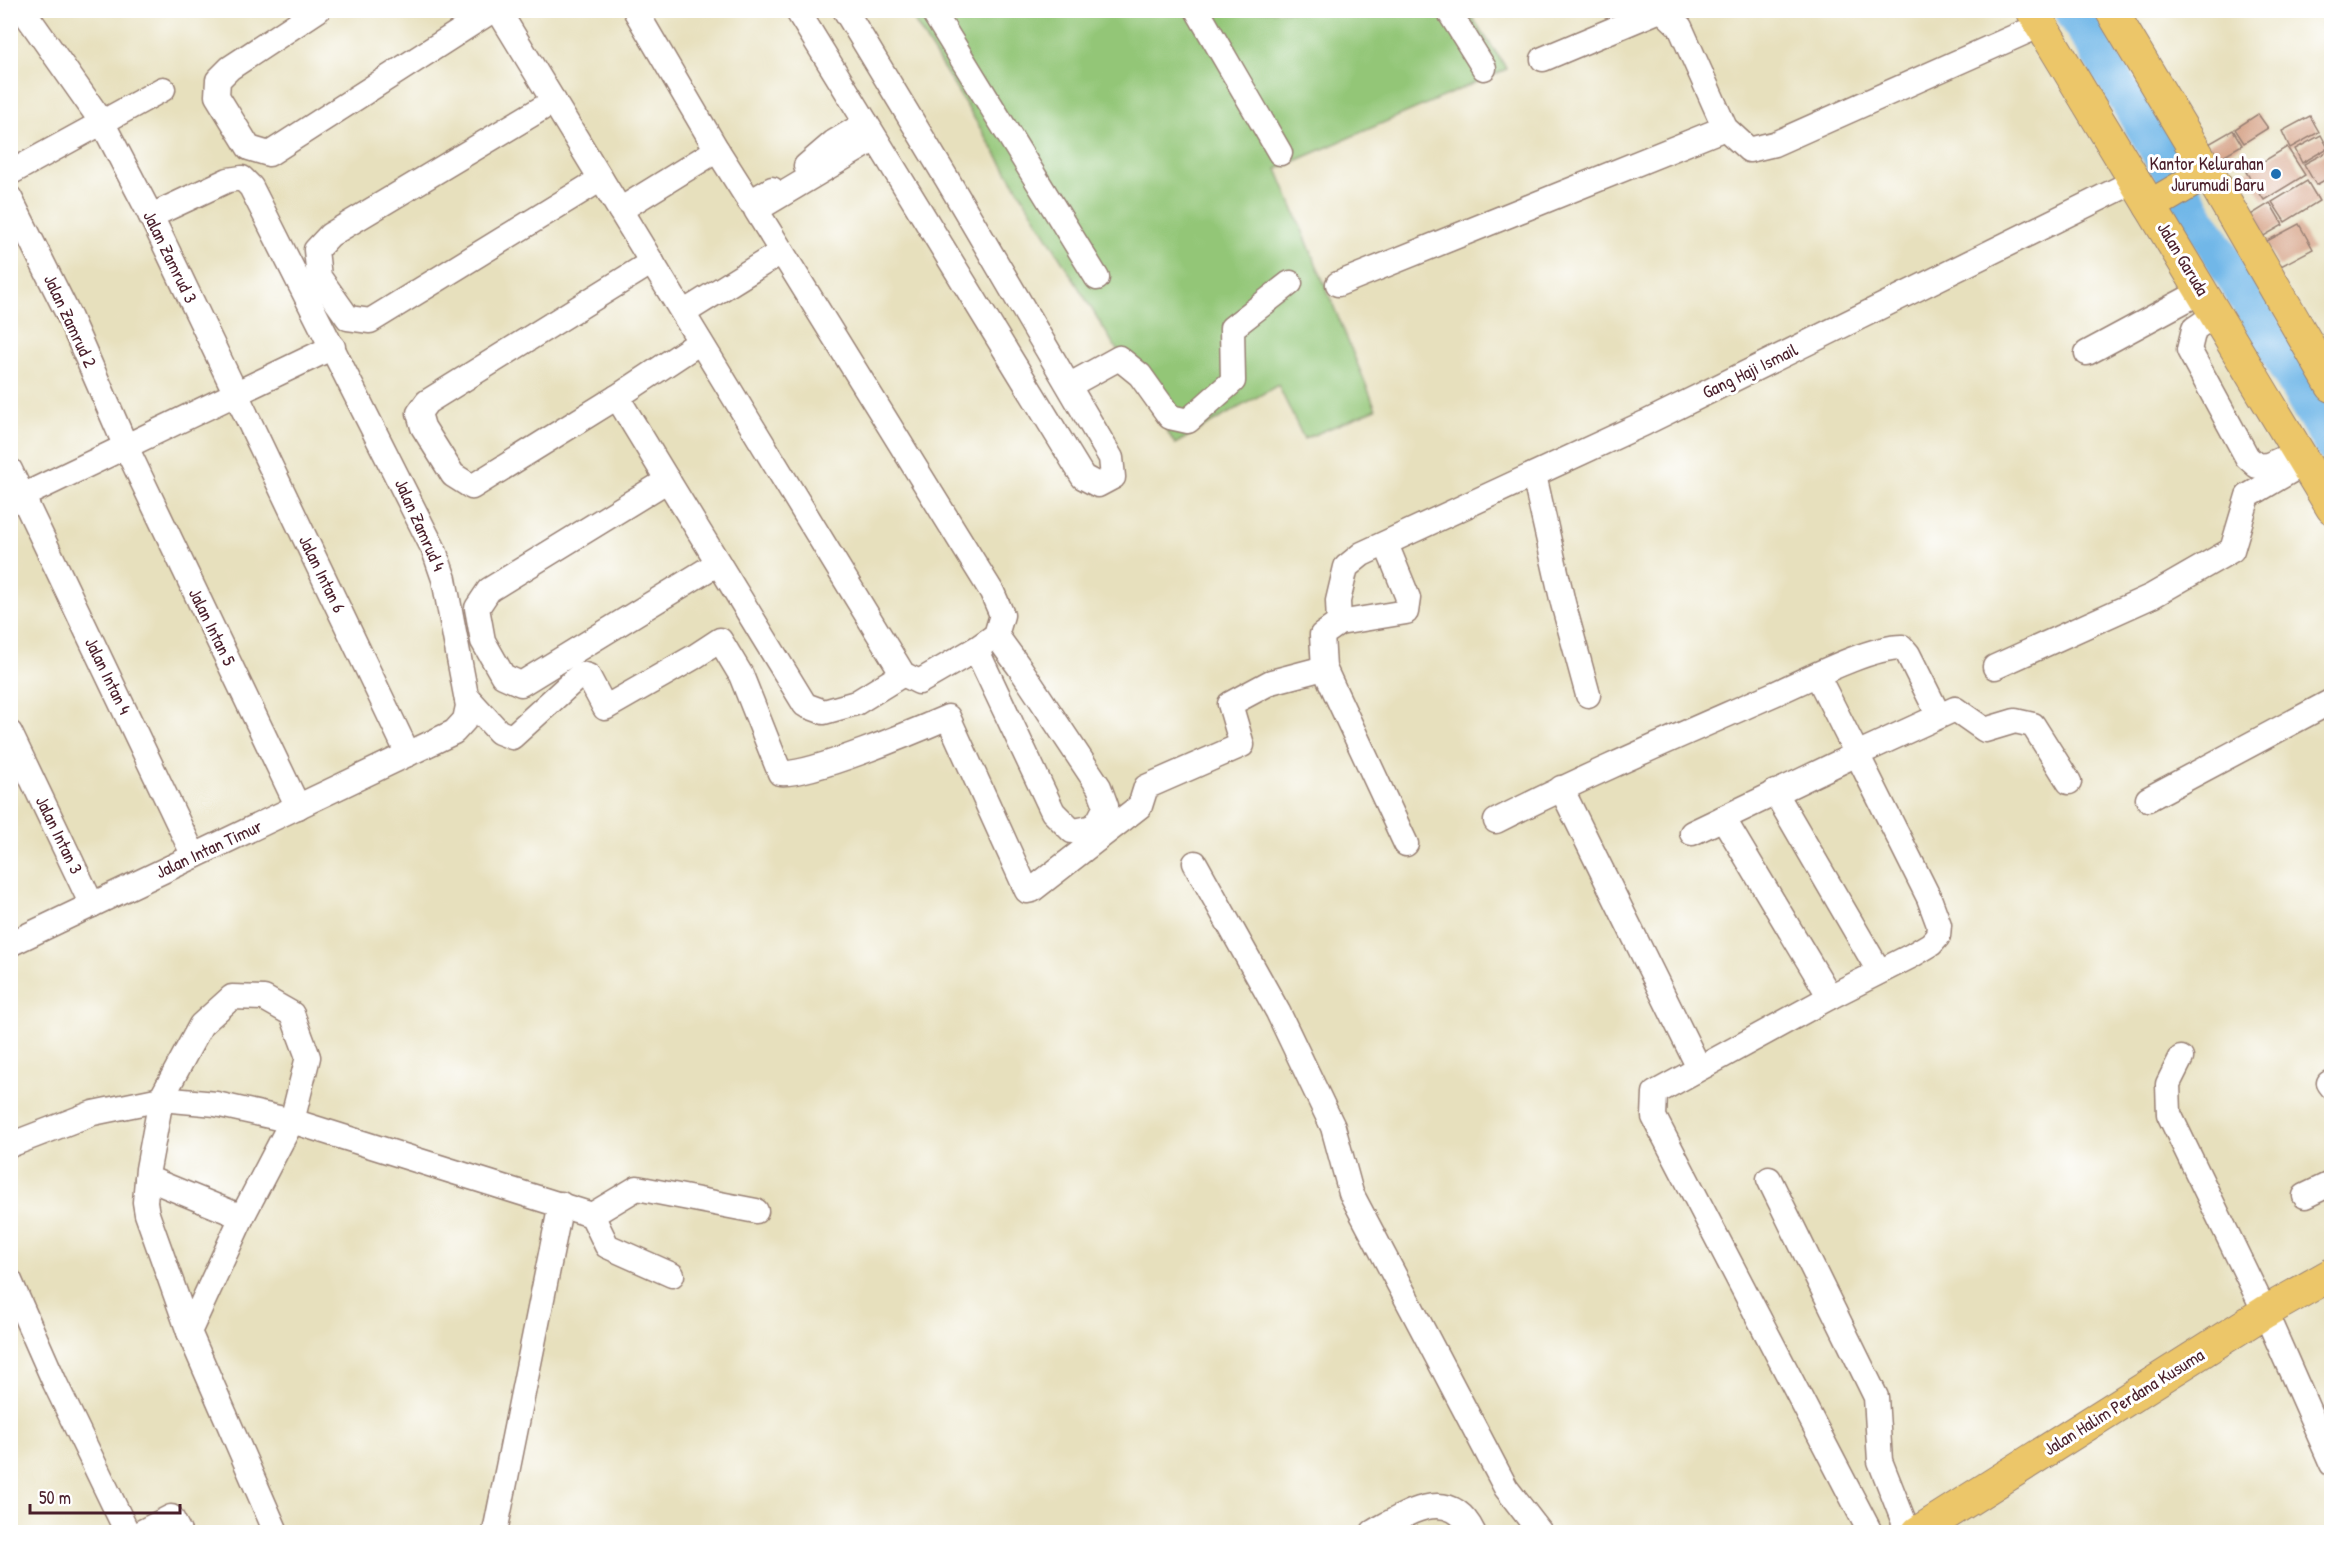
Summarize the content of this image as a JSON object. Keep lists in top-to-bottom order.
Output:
{
  "streets": {
    "main road": ["Jalan Garuda", "Jalan Halim Perdana Kusuma"],
    "street": [
      "Jalan Zamrud 3",
      "Jalan Zamrud 2",
      "Gang Haji Ismail",
      "Jalan Zamrud 4",
      "Jalan Intan 6",
      "Jalan Intan 5",
      "Jalan Intan 4",
      "Jalan Intan 3",
      "Jalan Intan Timur"
    ]
  },
  "crossings": [
    ["Jalan Zamrud 3", "Jalan Zamrud 4"],
    ["Jalan Zamrud 3", "Jalan Intan 6"],
    ["Jalan Garuda", "Gang Haji Ismail"],
    ["Jalan Zamrud 2", "Jalan Intan 5"],
    ["Jalan Zamrud 4", "Jalan Intan 6"],
    ["Jalan Zamrud 4", "Jalan Intan Timur"],
    ["Jalan Intan 6", "Jalan Intan Timur"],
    ["Jalan Intan 5", "Jalan Intan Timur"],
    ["Jalan Intan 4", "Jalan Intan Timur"],
    ["Jalan Intan 3", "Jalan Intan Timur"]
  ],
  "places": ["Kantor Kelurahan Jurumudi Baru"],
  "scale_bar": "50 m"
}
